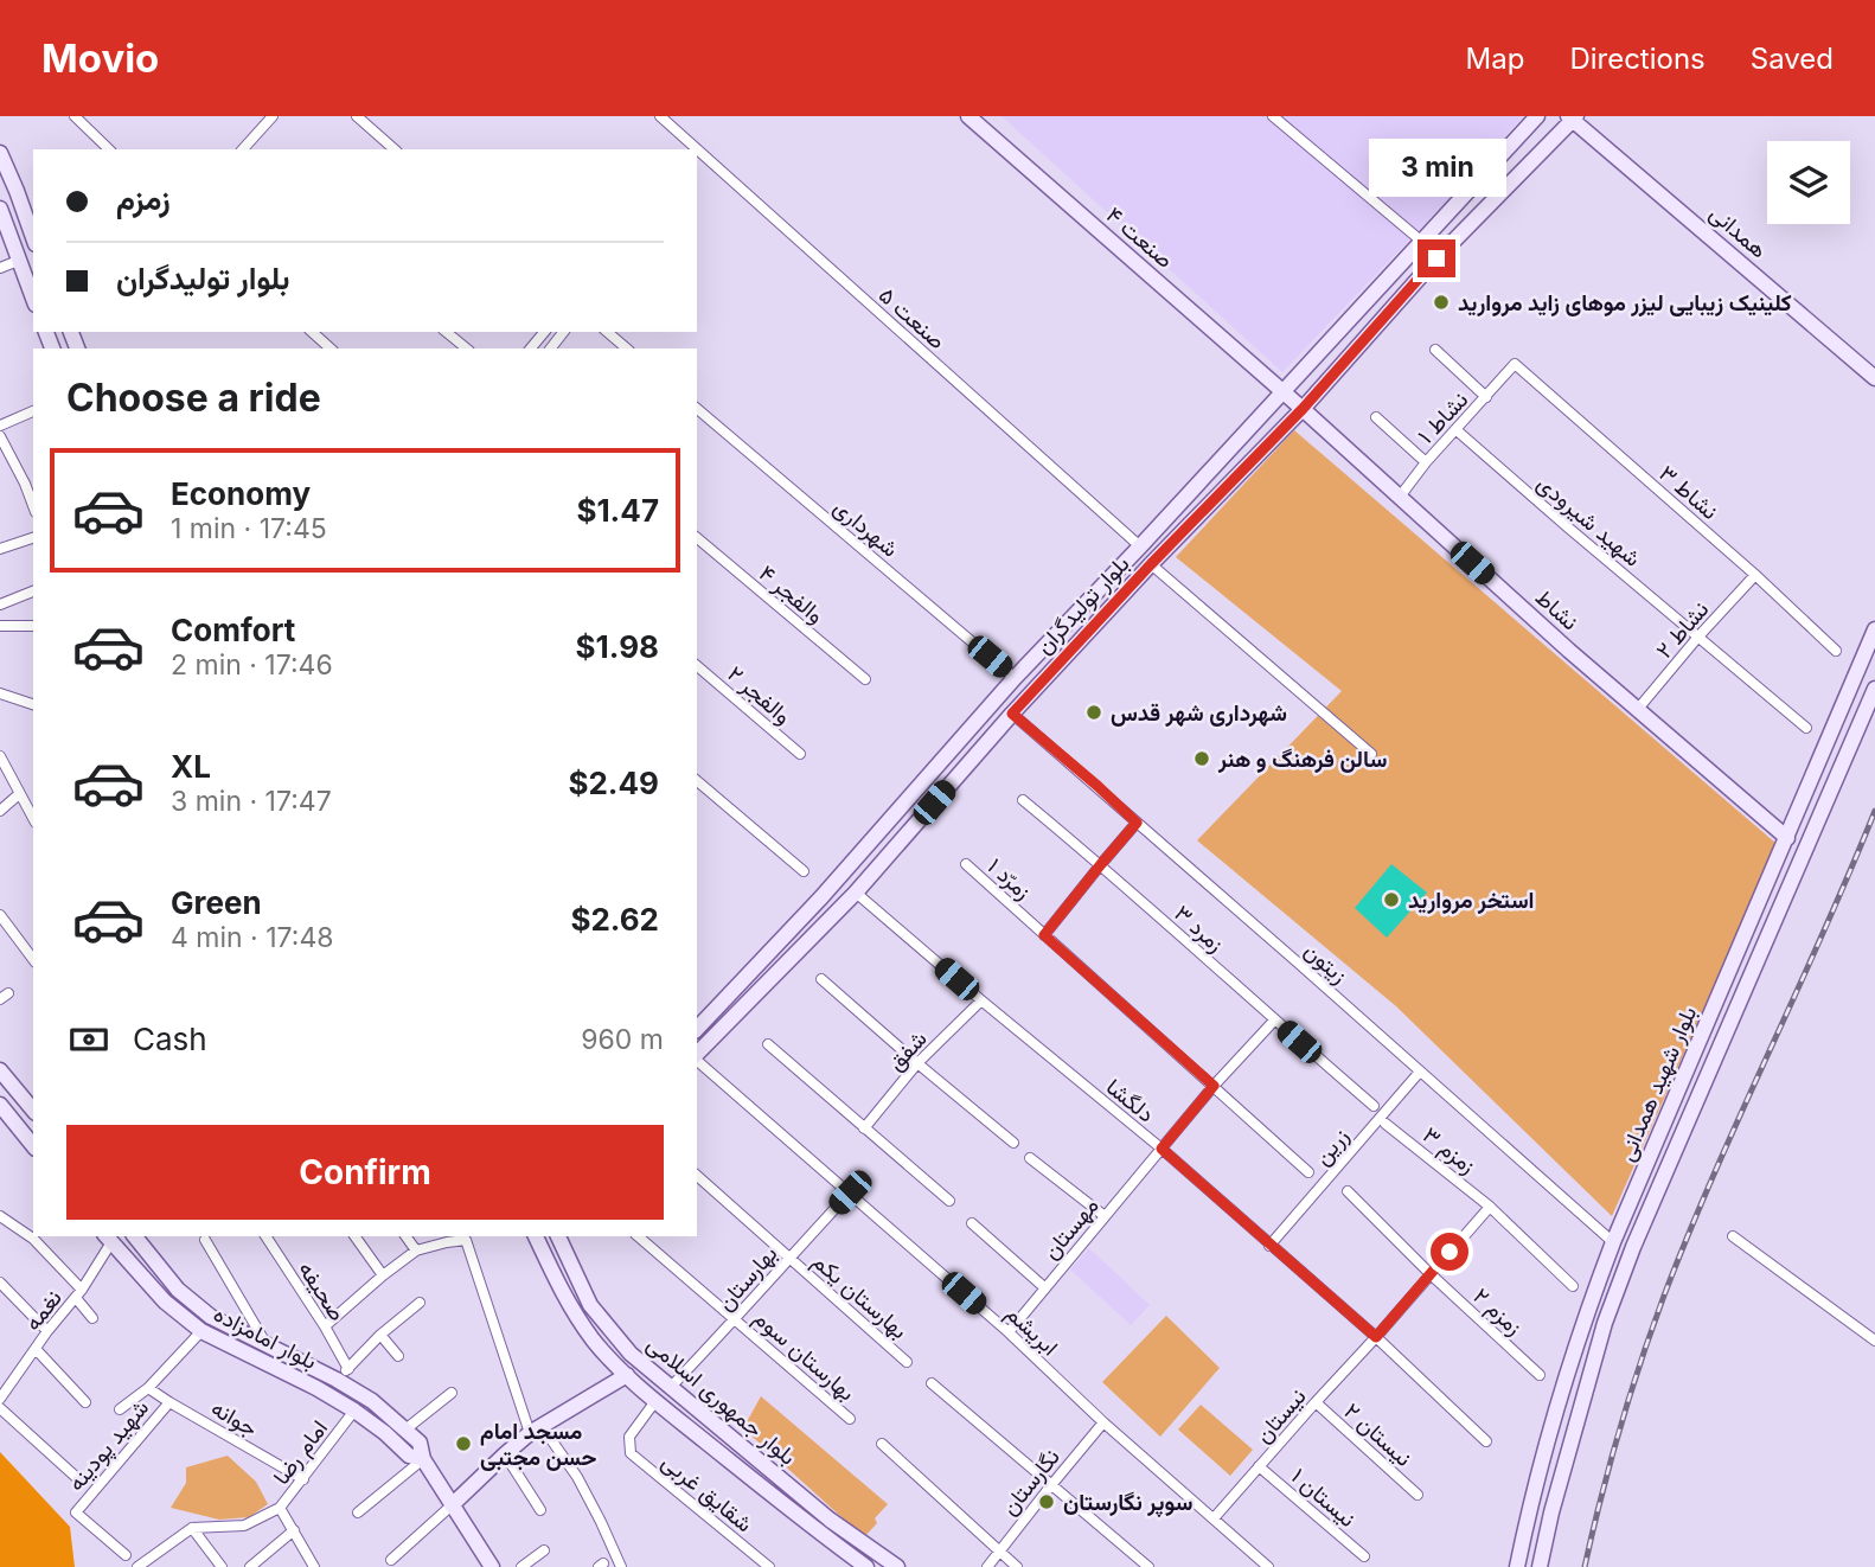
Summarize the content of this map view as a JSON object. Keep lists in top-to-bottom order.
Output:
{
  "streets": {
    "main road": [
      "همدانی",
      "صنعت ۴",
      "بلوار تولیدگران",
      "نشاط",
      "بلوار شهید همدانی",
      "بلوار امامزاده",
      "بلوار جمهوری اسلامی"
    ],
    "street": [
      "صنعت ۵",
      "نشاط ۱",
      "نشاط ۳",
      "شهید شیرودی",
      "شهرداری",
      "والفجر ۴",
      "نشاط ۲",
      "والفجر ۲",
      "زمرّد ۱",
      "زمرد ۳",
      "زیتون",
      "شفق",
      "دلگشا",
      "زرین",
      "زمزم ۳",
      "مهستان",
      "بهارستان",
      "صحیفه",
      "بهارستان یکم",
      "نغمه",
      "زمزم ۲",
      "ابریشم",
      "بهارستان سوم",
      "نیستان",
      "جوانه",
      "نیستان ۲",
      "شهید پودینه",
      "امام رضا",
      "نگارستان",
      "شقایق غربی",
      "نیستان ۱"
    ]
  },
  "crossings": [
    ["همدانی", "بلوار تولیدگران"],
    ["صنعت ۴", "بلوار تولیدگران"],
    ["صنعت ۴", "نشاط"],
    ["صنعت ۵", "بلوار تولیدگران"],
    ["نشاط ۱", "نشاط ۳"],
    ["نشاط ۱", "شهید شیرودی"],
    ["نشاط ۱", "نشاط"],
    ["نشاط ۳", "نشاط ۲"],
    ["شهید شیرودی", "نشاط ۲"],
    ["شهرداری", "بلوار تولیدگران"],
    ["بلوار تولیدگران", "نشاط"],
    ["بلوار تولیدگران", "زیتون"],
    ["بلوار تولیدگران", "دلگشا"],
    ["نشاط", "نشاط ۲"],
    ["نشاط", "بلوار شهید همدانی"],
    ["زمرّد ۱", "مهستان"],
    ["زمرد ۳", "مهستان"],
    ["زیتون", "بلوار شهید همدانی"],
    ["زیتون", "زرین"],
    ["شفق", "دلگشا"],
    ["دلگشا", "زرین"],
    ["دلگشا", "مهستان"],
    ["دلگشا", "نیستان"],
    ["زمزم ۳", "نیستان"],
    ["مهستان", "ابریشم"],
    ["بهارستان", "بهارستان یکم"],
    ["بهارستان", "ابریشم"],
    ["بهارستان", "بهارستان سوم"],
    ["بهارستان", "بلوار جمهوری اسلامی"],
    ["صحیفه", "بلوار امامزاده"],
    ["نغمه", "بلوار امامزاده"],
    ["زمزم ۲", "نیستان"],
    ["ابریشم", "نیستان"],
    ["ابریشم", "نگارستان"],
    ["بلوار امامزاده", "امام رضا"],
    ["بلوار جمهوری اسلامی", "شقایق غربی"],
    ["نیستان", "نیستان ۲"],
    ["نیستان", "نیستان ۱"],
    ["جوانه", "شهید پودینه"],
    ["جوانه", "امام رضا"]
  ],
  "places": [
    "کلینیک زیبایی لیزر موهای زاید مروارید",
    "شهرداری شهر قدس",
    "سالن فرهنگ و هنر",
    "استخر مروارید",
    "مسجد امام حسن مجتبی",
    "سوپر نگارستان"
  ],
  "page": {
    "header": "Movio",
    "nav": ["Map", "Directions", "Saved"],
    "bubble": "3 min",
    "banner": ["زمزم", "بلوار تولیدگران"],
    "heading": "Choose a ride",
    "list": [
      {
        "name": "Economy",
        "note": "1 min · 17:45",
        "value": "$1.47"
      },
      {
        "name": "Comfort",
        "note": "2 min · 17:46",
        "value": "$1.98"
      },
      {
        "name": "XL",
        "note": "3 min · 17:47",
        "value": "$2.49"
      },
      {
        "name": "Green",
        "note": "4 min · 17:48",
        "value": "$2.62"
      }
    ],
    "pay": ["Cash", "960 m"],
    "buttons": "Confirm"
  }
}
